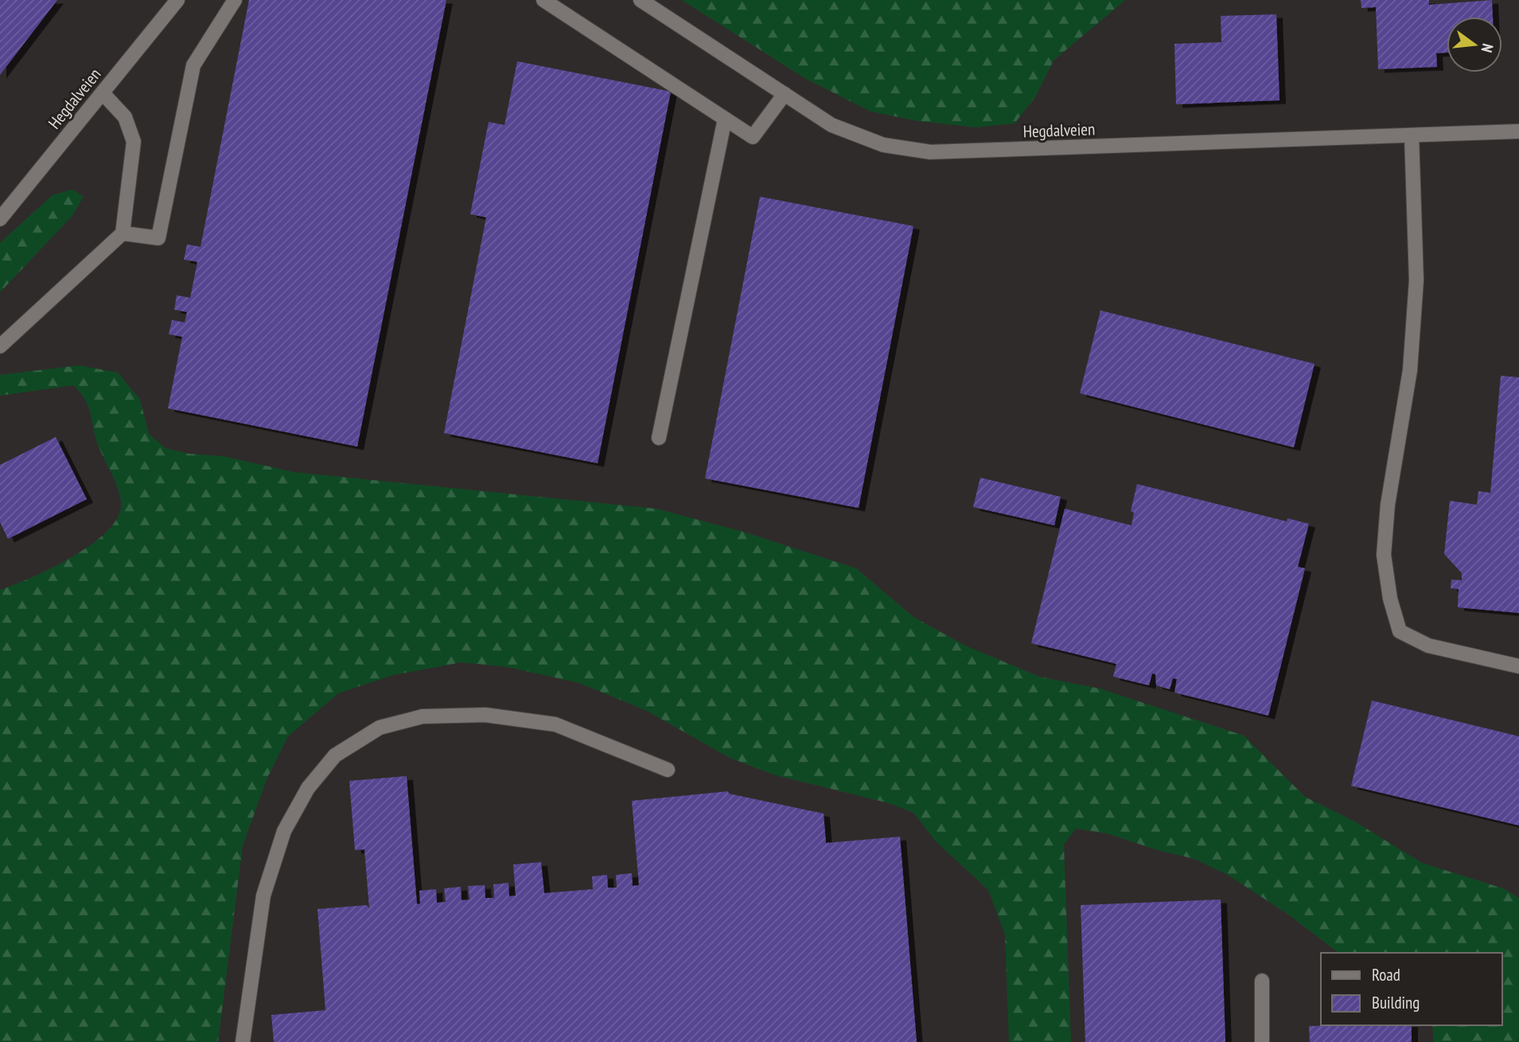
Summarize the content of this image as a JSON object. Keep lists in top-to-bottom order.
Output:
{
  "streets": {
    "street": ["Hegdalveien"]
  },
  "legend": ["Road", "Building"],
  "north": "right"
}
